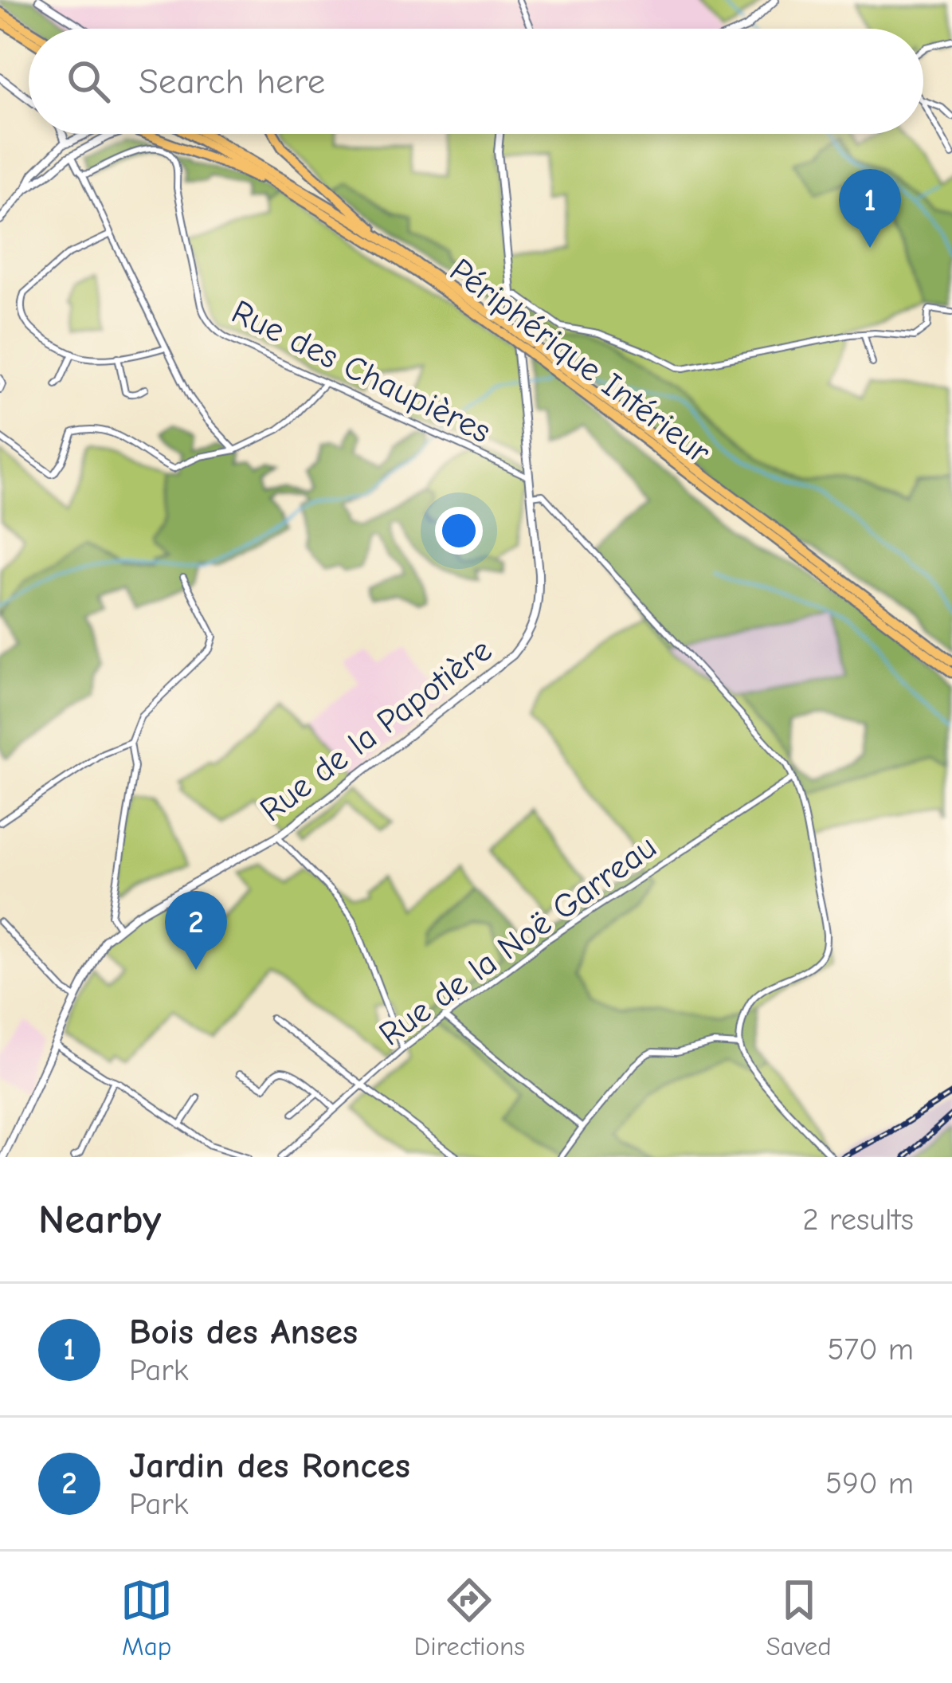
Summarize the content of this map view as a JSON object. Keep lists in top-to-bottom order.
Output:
{
  "streets": {
    "highway": ["Périphérique Intérieur"],
    "street": ["Rue des Chaupières", "Rue de la Papotière", "Rue de la Noë Garreau"]
  },
  "crossings": [
    ["Rue des Chaupières", "Rue de la Papotière"]
  ],
  "page": {
    "search": "Search here",
    "pins": ["1", "2"],
    "heading": ["Nearby", "2 results"],
    "list": [
      {
        "mark": "1",
        "name": "Bois des Anses",
        "note": "Park",
        "value": "570 m"
      },
      {
        "mark": "2",
        "name": "Jardin des Ronces",
        "note": "Park",
        "value": "590 m"
      }
    ],
    "nav": ["Map", "Directions", "Saved"]
  }
}
